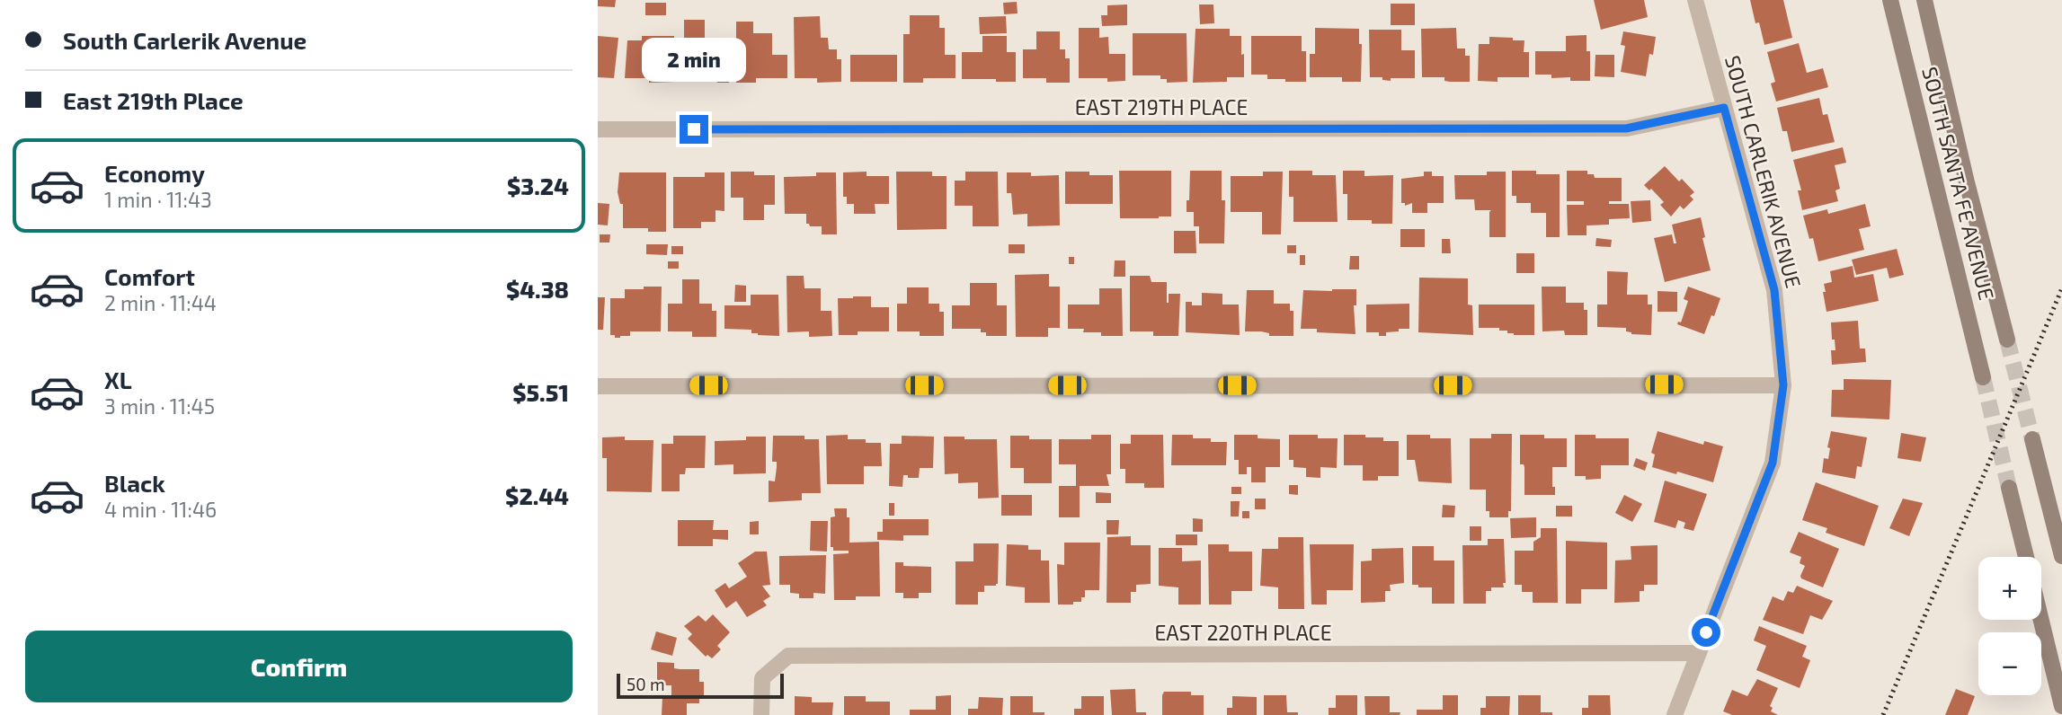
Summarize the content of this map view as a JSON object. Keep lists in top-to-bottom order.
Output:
{
  "streets": {
    "main road": ["SOUTH SANTA FE AVENUE"],
    "street": ["EAST 219TH PLACE", "SOUTH CARLERIK AVENUE", "EAST 220TH PLACE"]
  },
  "crossings": [
    ["EAST 219TH PLACE", "SOUTH CARLERIK AVENUE"],
    ["SOUTH CARLERIK AVENUE", "EAST 220TH PLACE"]
  ],
  "scale_bar": "50 m",
  "page": {
    "banner": ["South Carlerik Avenue", "East 219th Place"],
    "bubble": "2 min",
    "list": [
      {
        "name": "Economy",
        "note": "1 min · 11:43",
        "value": "$3.24"
      },
      {
        "name": "Comfort",
        "note": "2 min · 11:44",
        "value": "$4.38"
      },
      {
        "name": "XL",
        "note": "3 min · 11:45",
        "value": "$5.51"
      },
      {
        "name": "Black",
        "note": "4 min · 11:46",
        "value": "$2.44"
      }
    ],
    "map_buttons": ["+", "−"],
    "buttons": "Confirm",
    "scale": "50 m"
  }
}
